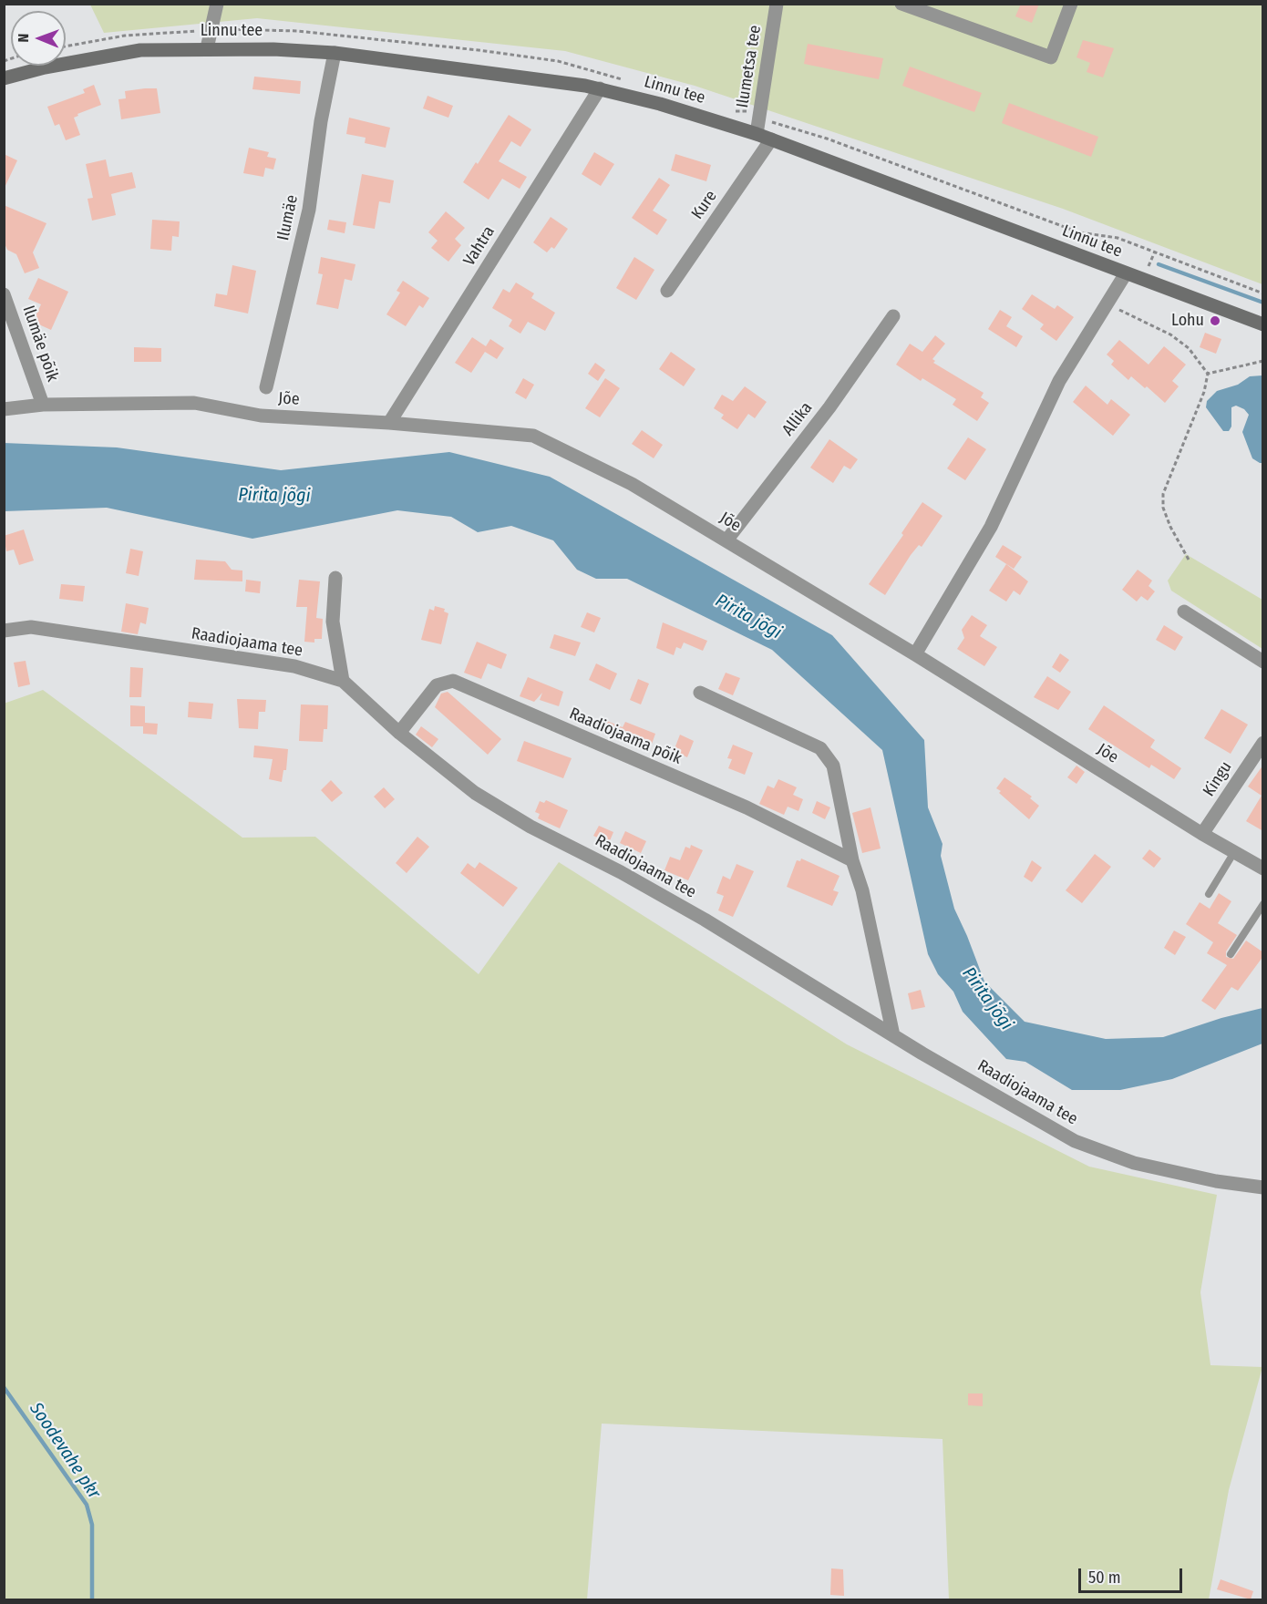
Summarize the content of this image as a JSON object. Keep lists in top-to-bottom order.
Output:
{
  "streets": {
    "street": [
      "Linnu tee",
      "Ilumetsa tee",
      "Kure",
      "Ilumäe",
      "Vahtra",
      "Ilumäe põik",
      "Jõe",
      "Allika",
      "Raadiojaama tee",
      "Raadiojaama põik",
      "Kingu"
    ]
  },
  "crossings": [
    ["Linnu tee", "Ilumetsa tee"],
    ["Linnu tee", "Kure"],
    ["Linnu tee", "Ilumäe"],
    ["Linnu tee", "Vahtra"],
    ["Vahtra", "Jõe"],
    ["Ilumäe põik", "Jõe"],
    ["Jõe", "Allika"],
    ["Jõe", "Kingu"],
    ["Raadiojaama tee", "Raadiojaama põik"]
  ],
  "water": ["Pirita jõgi", "Soodevahe pkr"],
  "places": ["Lohu"],
  "scale_bar": "50 m",
  "north": "left"
}
